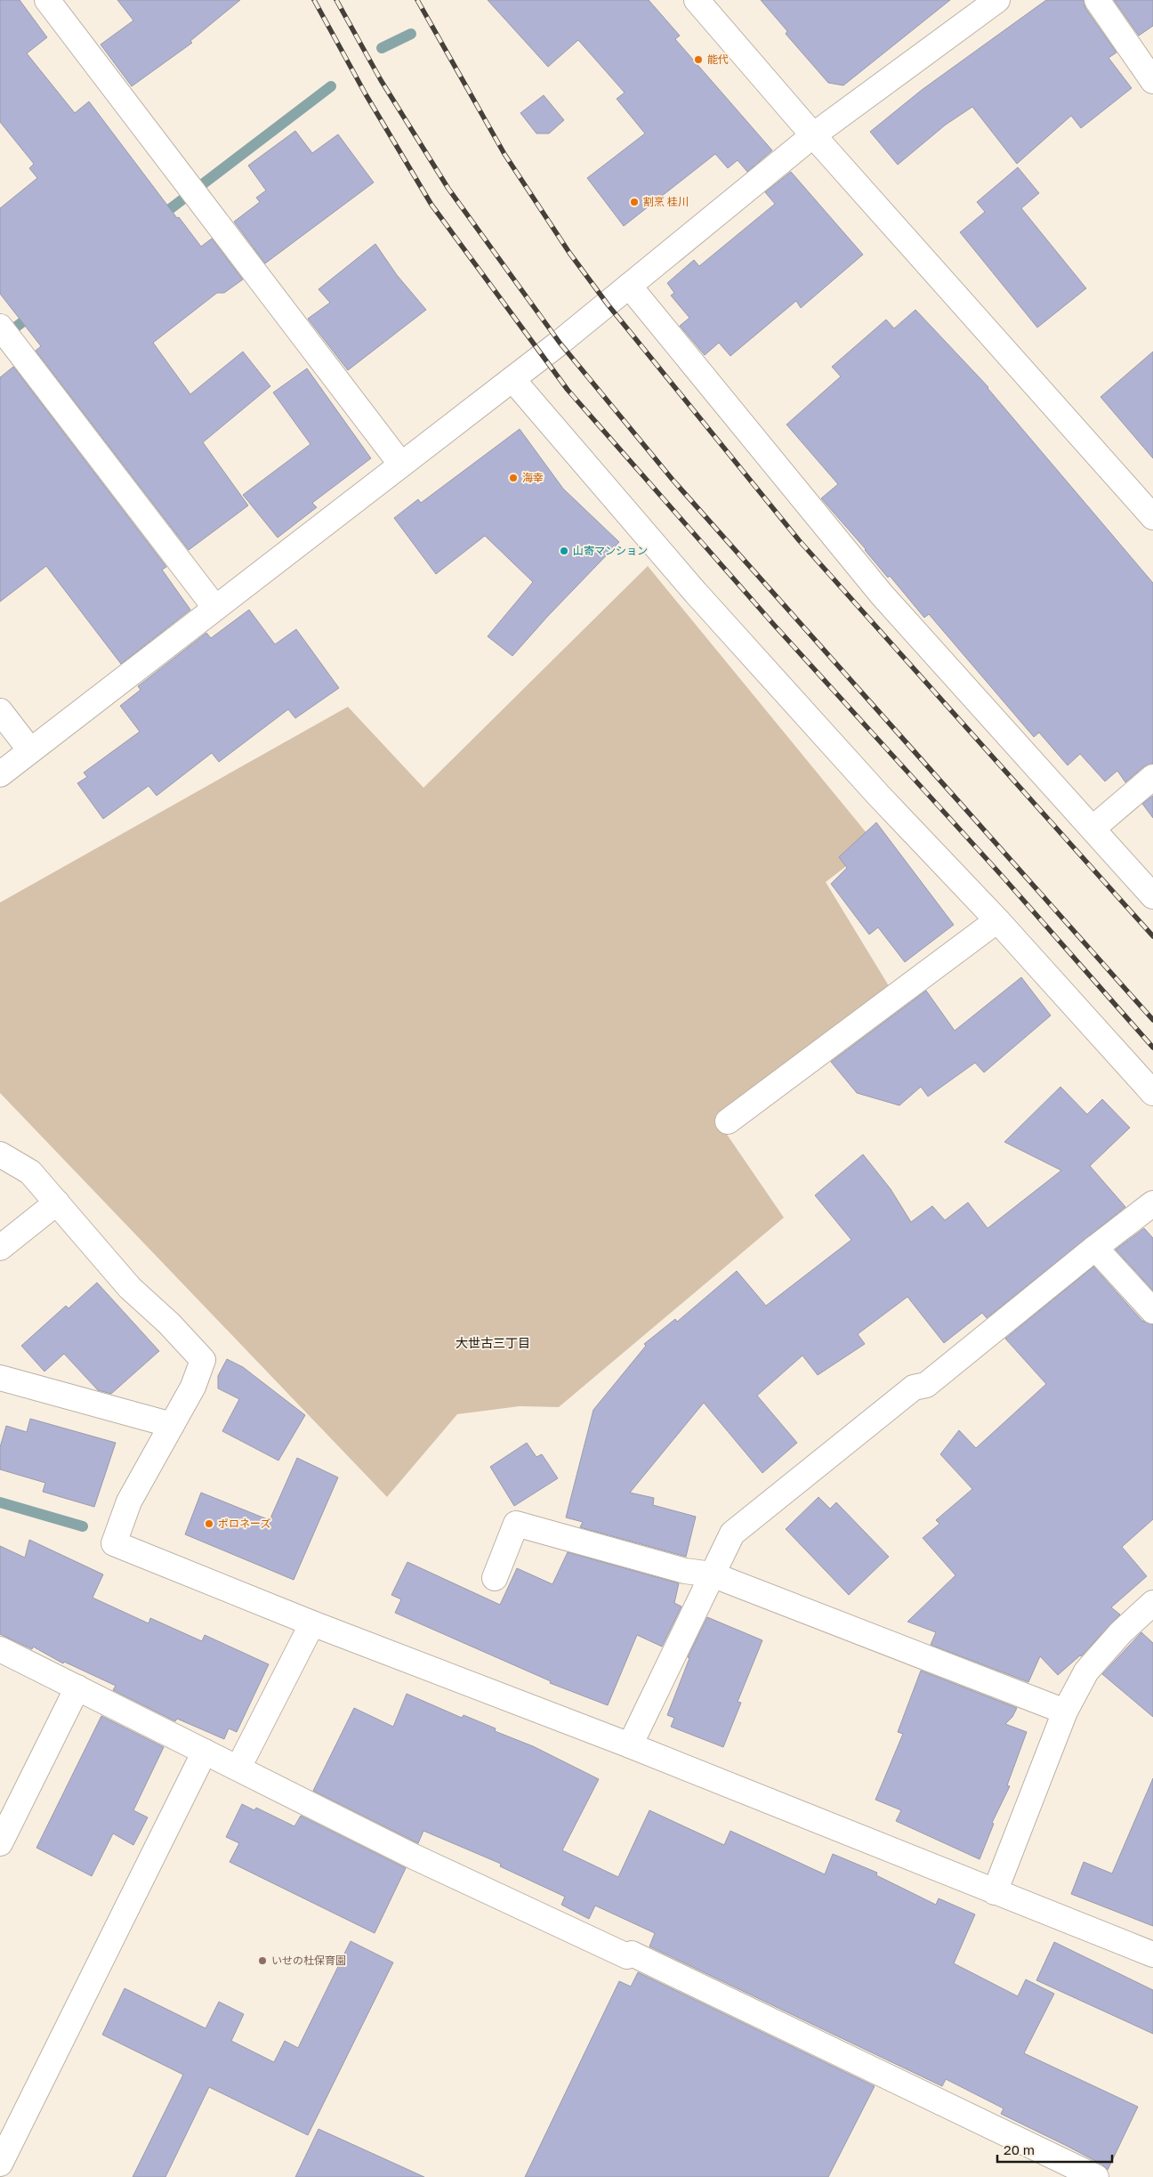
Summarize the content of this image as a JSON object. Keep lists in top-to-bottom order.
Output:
{
  "districts": ["大世古三丁目"],
  "places": [
    "能代",
    "割烹 桂川",
    "海幸",
    "山寄マンション",
    "ポロネーズ",
    "いせの杜保育園"
  ],
  "scale_bar": "20 m"
}
